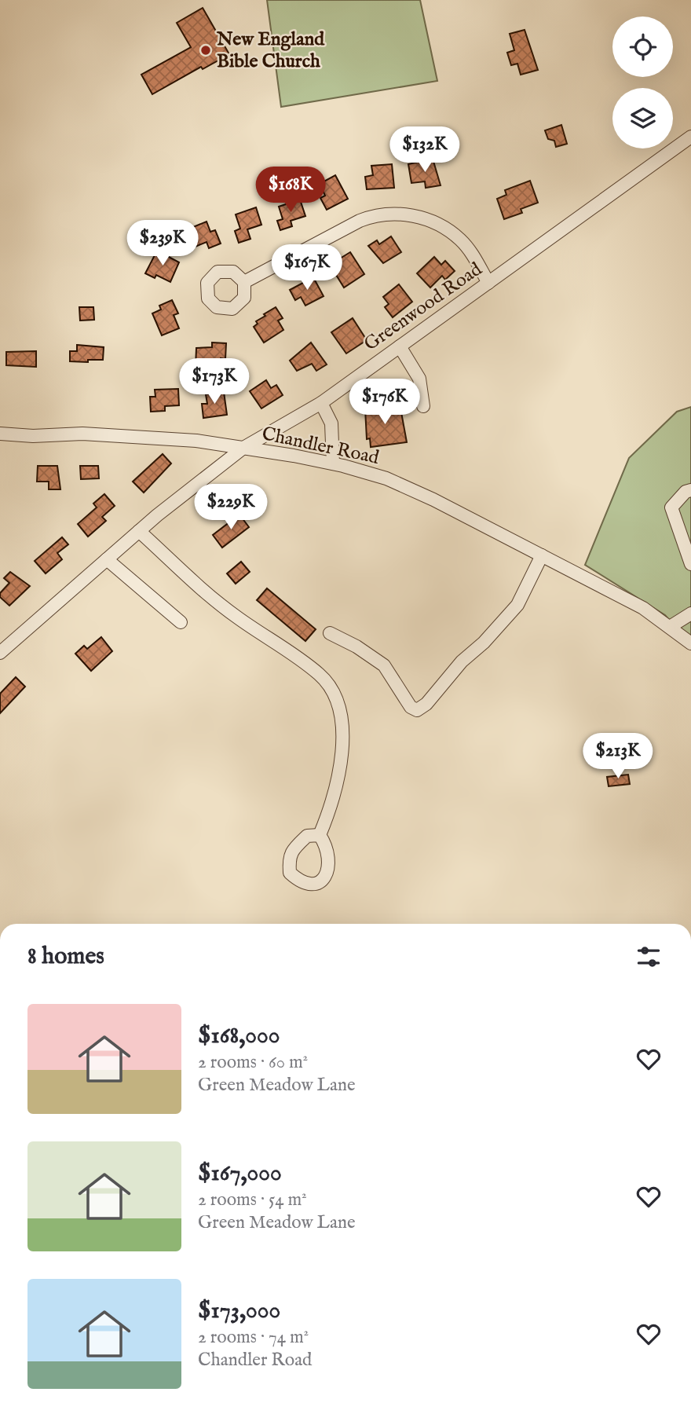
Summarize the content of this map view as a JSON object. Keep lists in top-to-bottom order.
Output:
{
  "streets": {
    "street": ["Greenwood Road", "Chandler Road"]
  },
  "crossings": [
    ["Greenwood Road", "Chandler Road"]
  ],
  "places": ["New England Bible Church"],
  "page": {
    "price": [
      "$132K",
      "$168K",
      "$239K",
      "$167K",
      "$173K",
      "$176K",
      "$229K",
      "$213K"
    ],
    "heading": "8 homes",
    "list": [
      {
        "name": "$168,000",
        "note": "2 rooms · 60 m² · Green Meadow Lane"
      },
      {
        "name": "$167,000",
        "note": "2 rooms · 54 m² · Green Meadow Lane"
      },
      {
        "name": "$173,000",
        "note": "2 rooms · 74 m² · Chandler Road"
      }
    ]
  }
}
